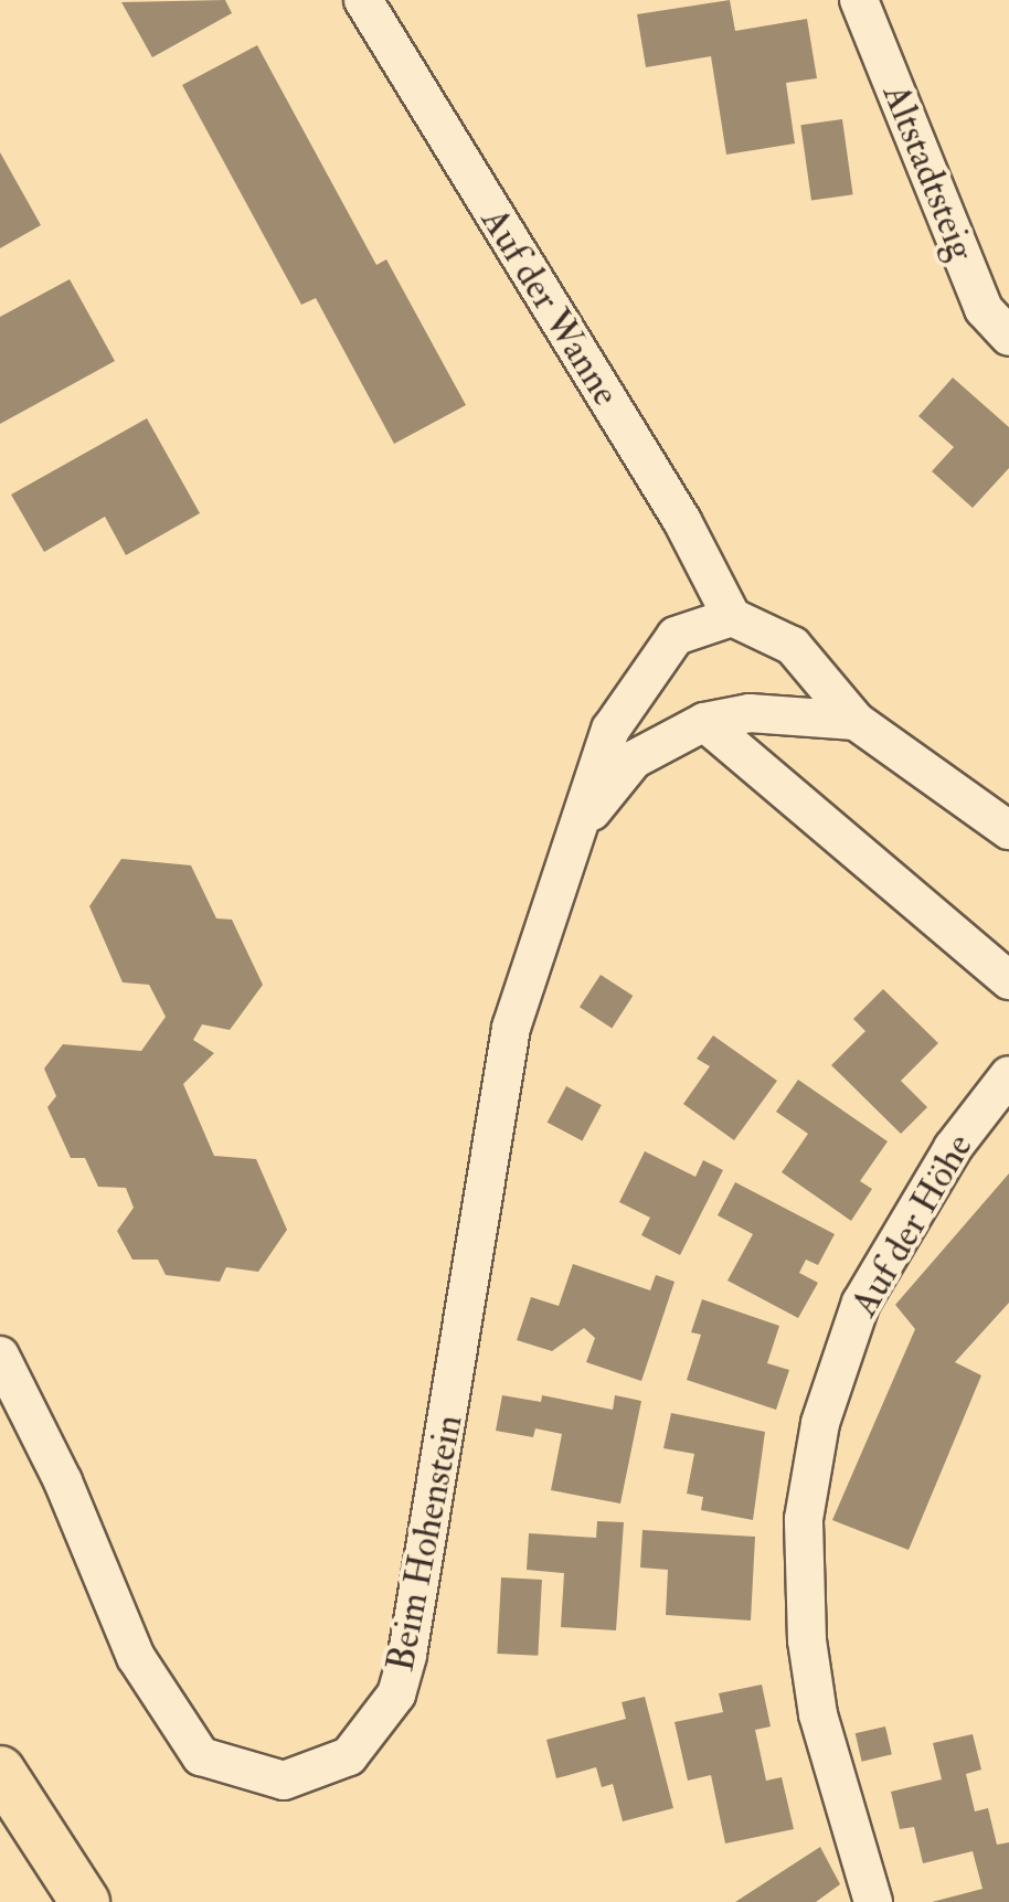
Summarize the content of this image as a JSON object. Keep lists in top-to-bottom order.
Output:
{
  "streets": {
    "street": [
      "Altstadtsteig",
      "Auf der Wanne",
      "Auf der Höhe",
      "Beim Hohenstein"
    ]
  },
  "crossings": [
    ["Auf der Wanne", "Beim Hohenstein"]
  ]
}
